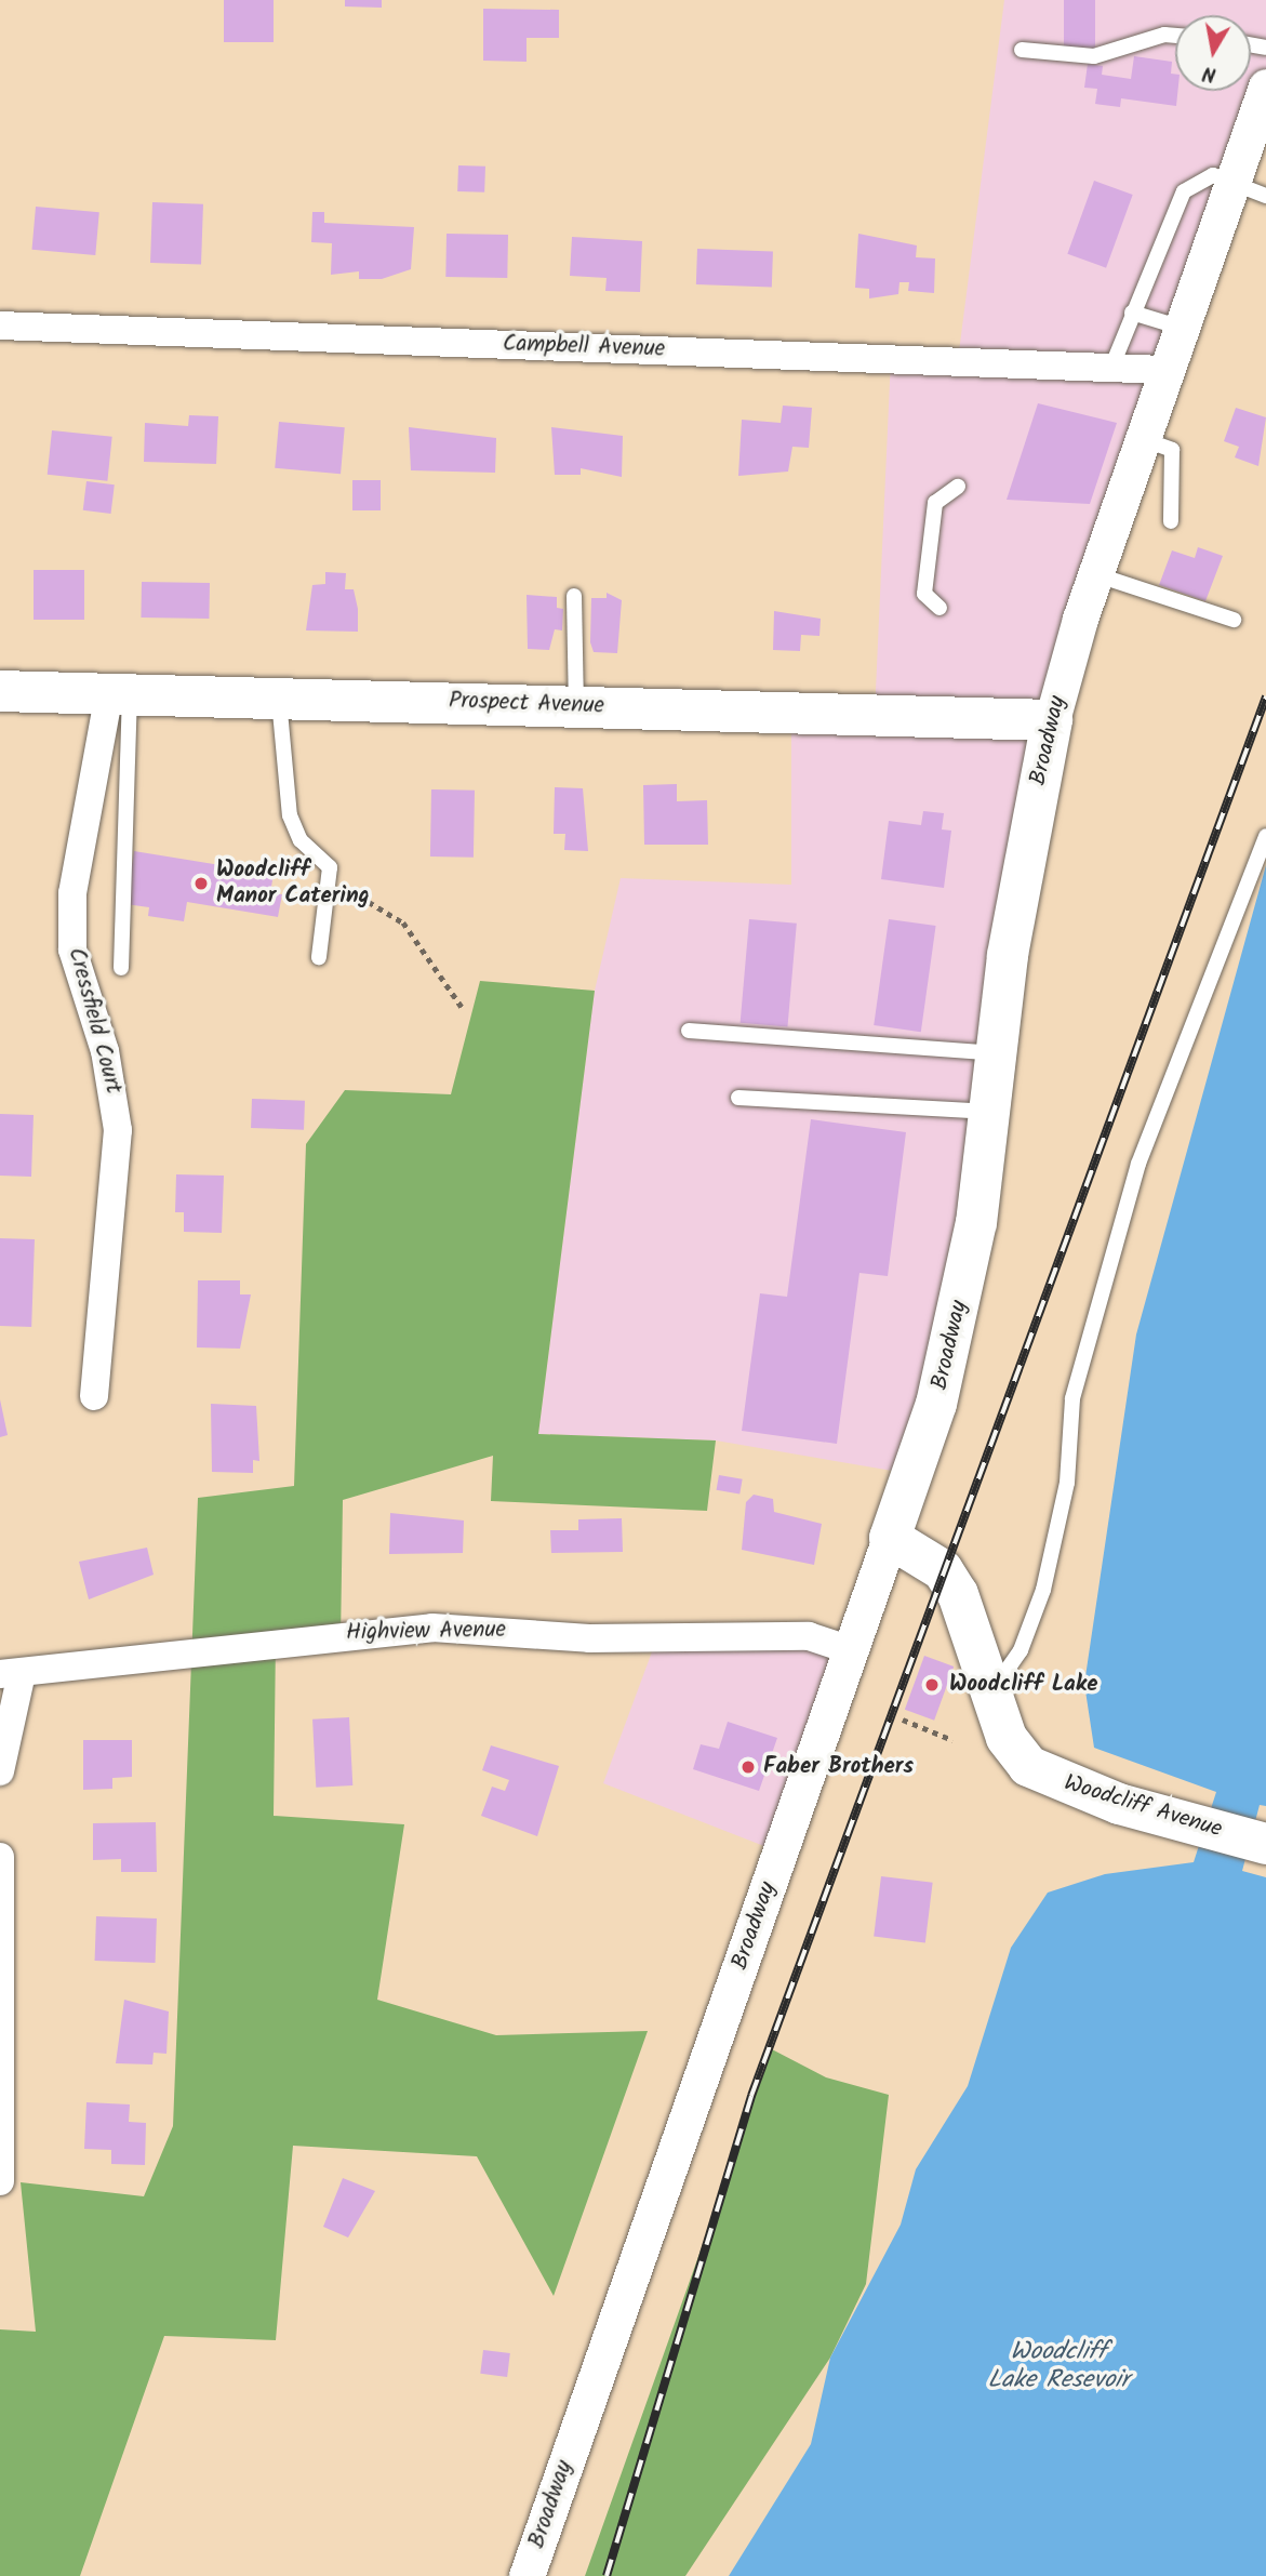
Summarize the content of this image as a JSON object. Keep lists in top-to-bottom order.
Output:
{
  "streets": {
    "main road": ["Prospect Avenue", "Broadway", "Woodcliff Avenue"],
    "street": ["Campbell Avenue", "Cressfield Court", "Highview Avenue"]
  },
  "crossings": [
    ["Campbell Avenue", "Broadway"],
    ["Prospect Avenue", "Broadway"],
    ["Prospect Avenue", "Cressfield Court"],
    ["Broadway", "Highview Avenue"],
    ["Broadway", "Woodcliff Avenue"]
  ],
  "water": ["Woodcliff Lake Resevoir"],
  "places": ["Woodcliff Manor Catering", "Woodcliff Lake", "Faber Brothers"],
  "north": "bottom"
}
